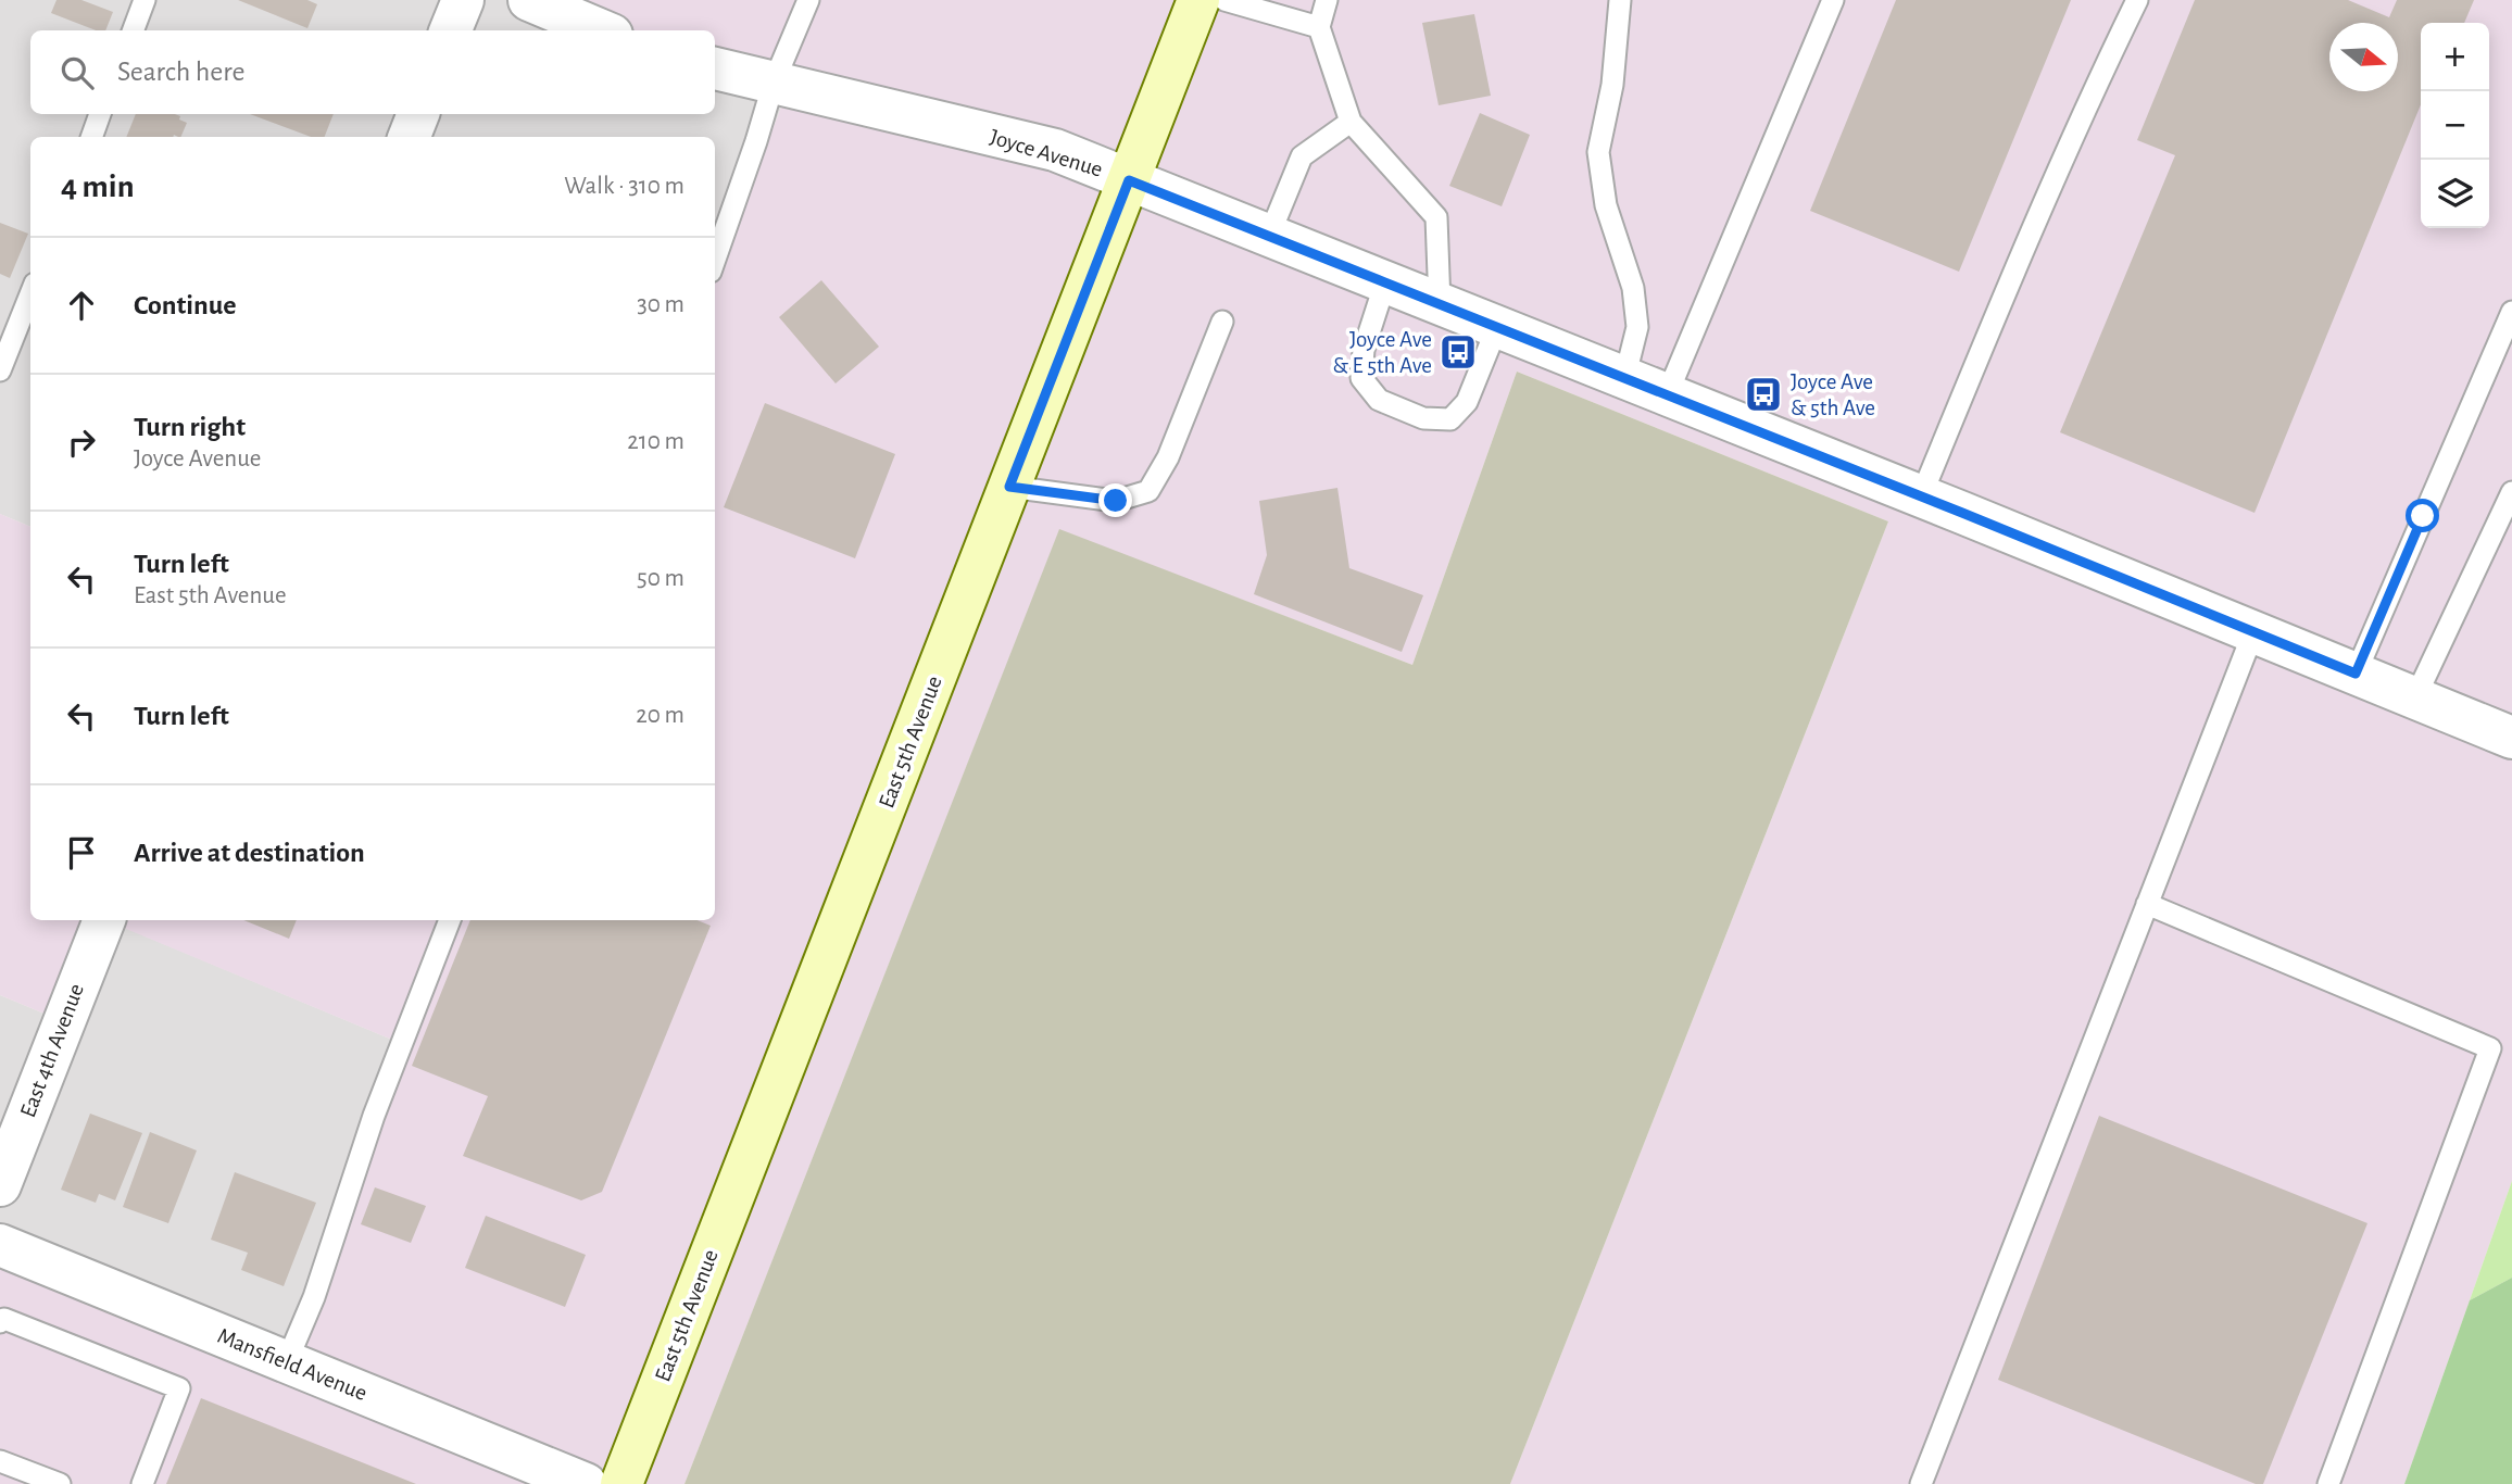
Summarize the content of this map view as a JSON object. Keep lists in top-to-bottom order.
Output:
{
  "streets": {
    "main road": ["East 5th Avenue"],
    "street": ["Joyce Avenue", "East 4th Avenue", "Mansfield Avenue"]
  },
  "crossings": [
    ["Joyce Avenue", "East 5th Avenue"]
  ],
  "places": {
    "bus stop": ["Joyce Ave & E 5th Ave", "Joyce Ave & 5th Ave"]
  },
  "north": "right",
  "page": {
    "map_buttons": ["+", "−"],
    "search": "Search here",
    "heading": ["4 min", "Walk · 310 m"],
    "list": [
      ["Continue", "30 m"],
      ["Turn right", "Joyce Avenue", "210 m"],
      ["Turn left", "East 5th Avenue", "50 m"],
      ["Turn left", "20 m"],
      "Arrive at destination"
    ]
  }
}
